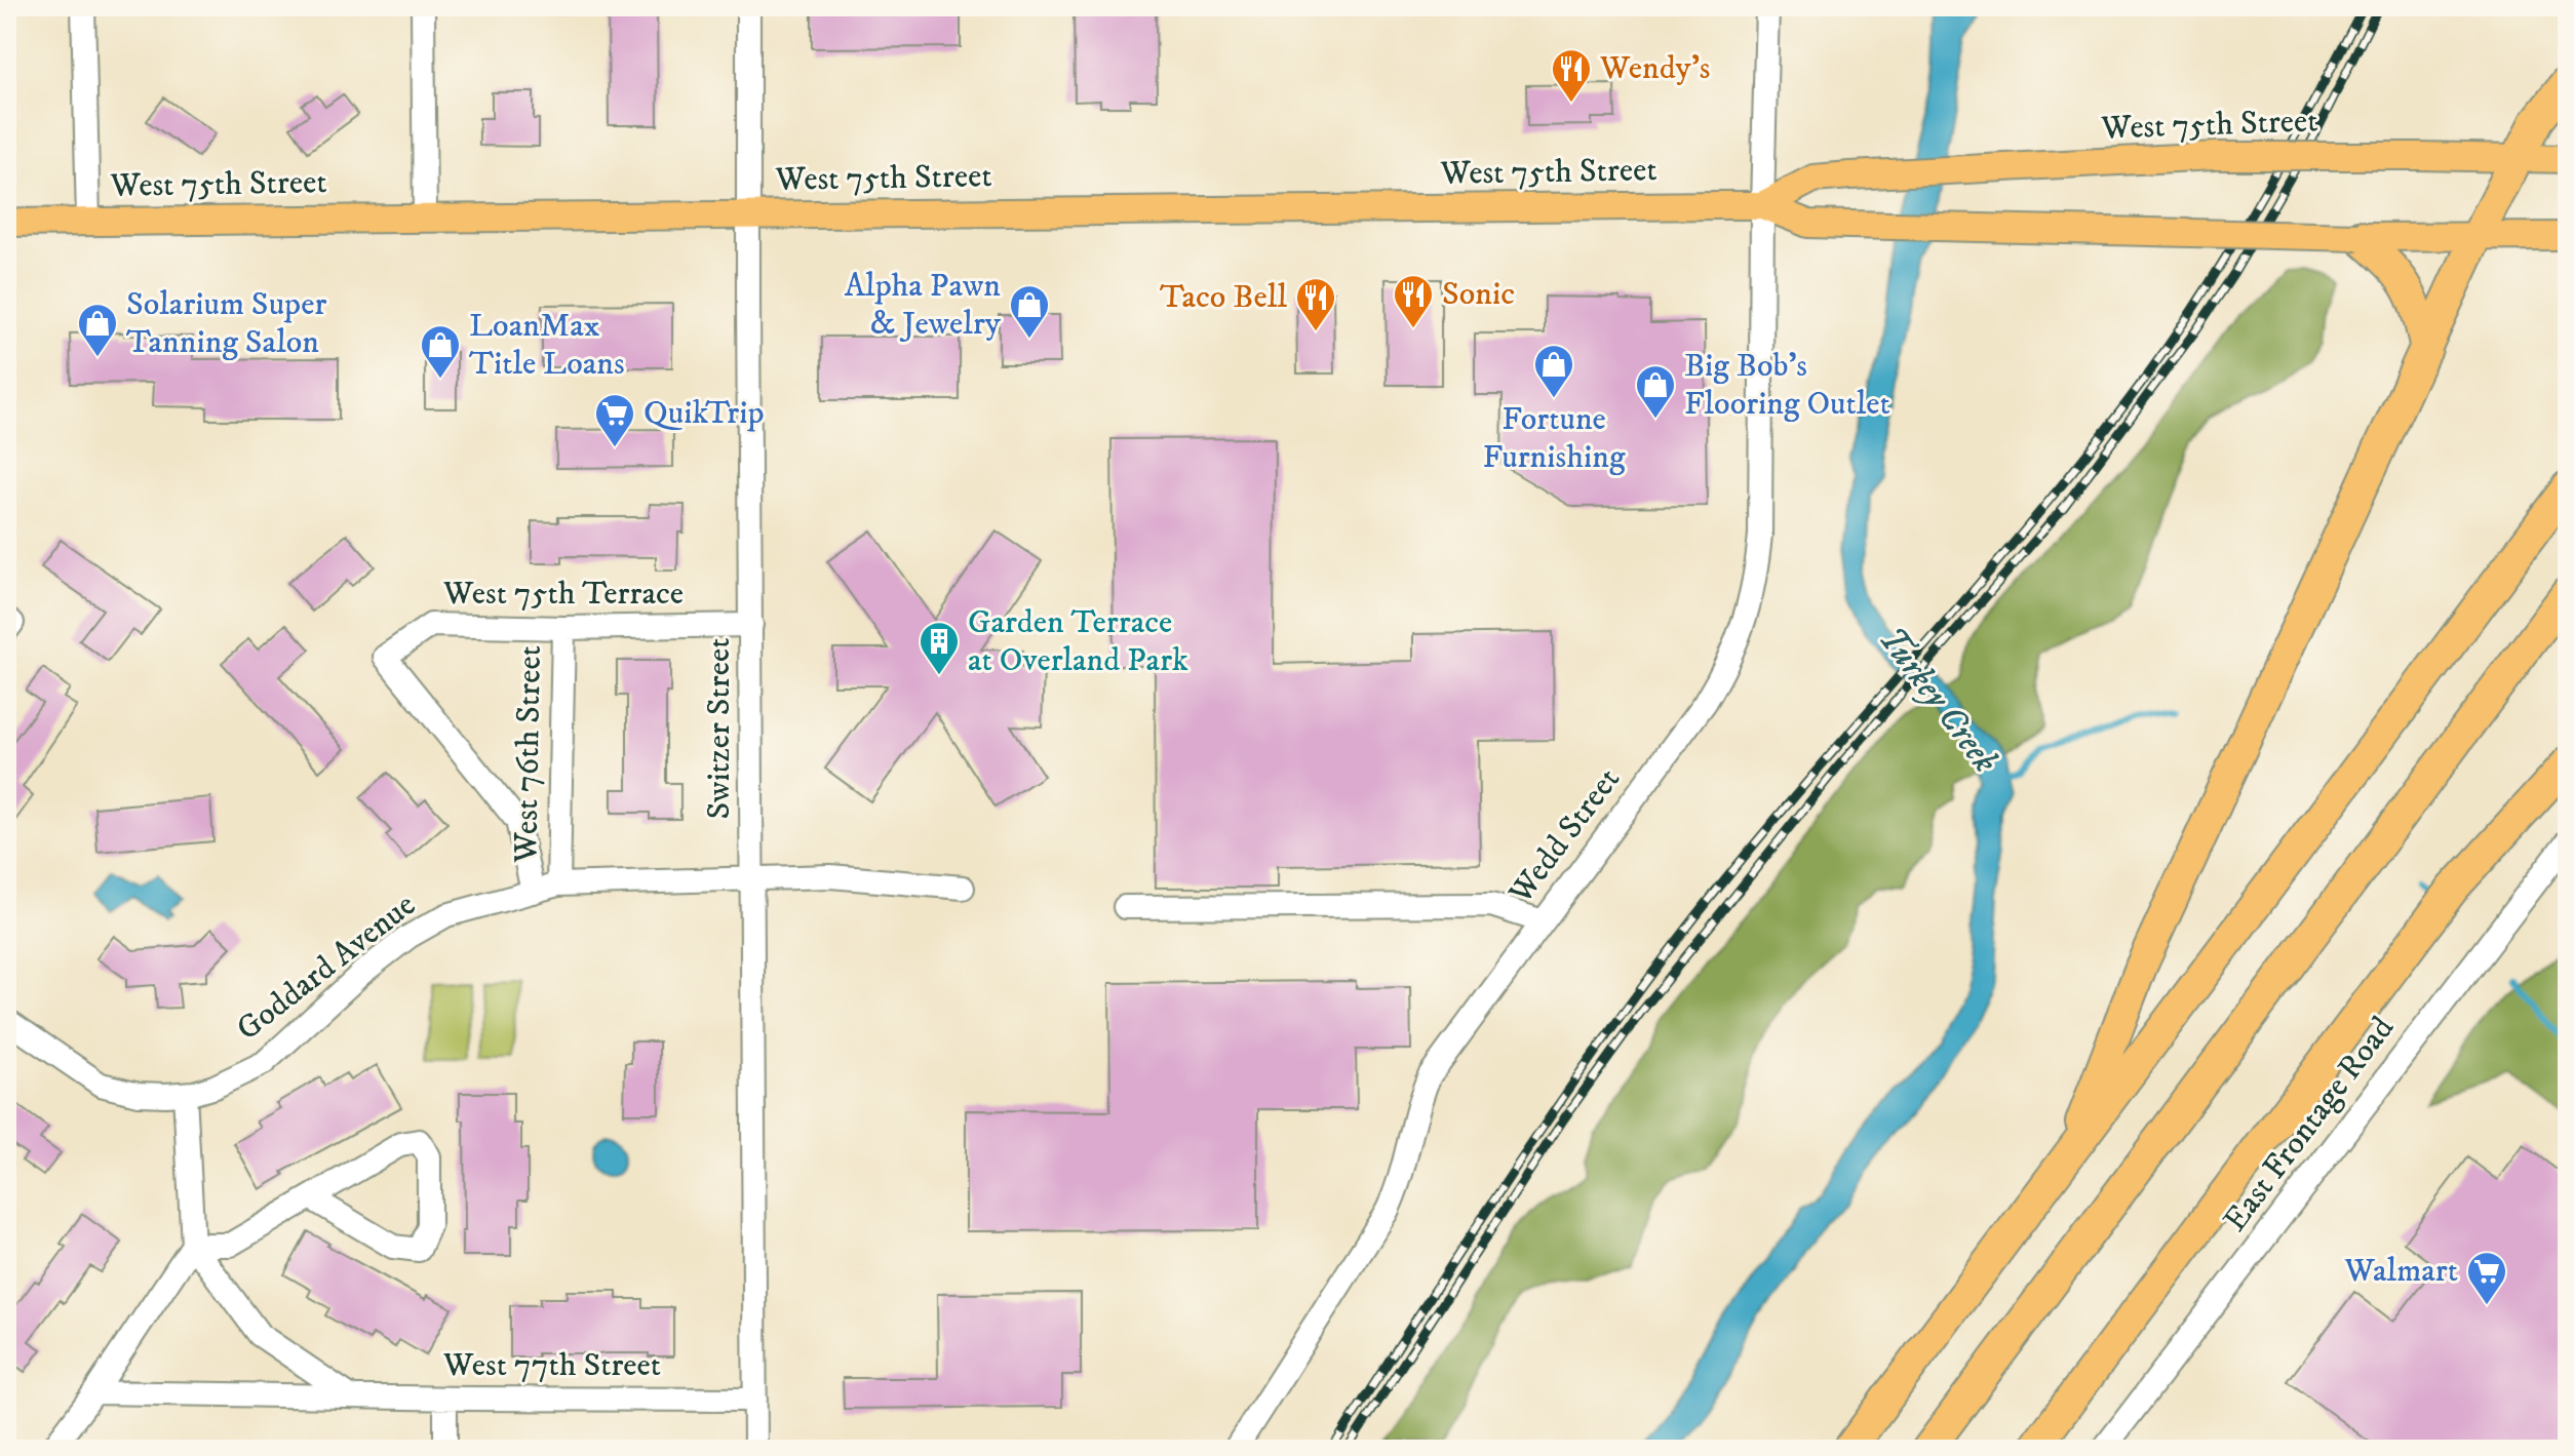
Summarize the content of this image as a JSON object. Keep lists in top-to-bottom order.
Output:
{
  "streets": {
    "main road": ["West 75th Street"],
    "street": [
      "West 75th Terrace",
      "Switzer Street",
      "West 76th Street",
      "Wedd Street",
      "Goddard Avenue",
      "East Frontage Road",
      "West 77th Street"
    ]
  },
  "crossings": [
    ["West 75th Street", "Switzer Street"],
    ["West 75th Street", "Wedd Street"],
    ["West 75th Terrace", "Switzer Street"],
    ["West 75th Terrace", "West 76th Street"],
    ["West 75th Terrace", "Goddard Avenue"],
    ["Switzer Street", "West 76th Street"],
    ["Switzer Street", "West 77th Street"],
    ["West 76th Street", "Goddard Avenue"]
  ],
  "water": ["Turkey Creek"],
  "places": {
    "restaurant": ["Wendy's", "Sonic", "Taco Bell"],
    "shop": [
      "Alpha Pawn & Jewelry",
      "Solarium Super Tanning Salon",
      "LoanMax Title Loans",
      "Fortune Furnishing",
      "Big Bob's Flooring Outlet"
    ],
    "supermarket": ["QuikTrip", "Walmart"],
    "building": ["Garden Terrace at Overland Park"]
  }
}
